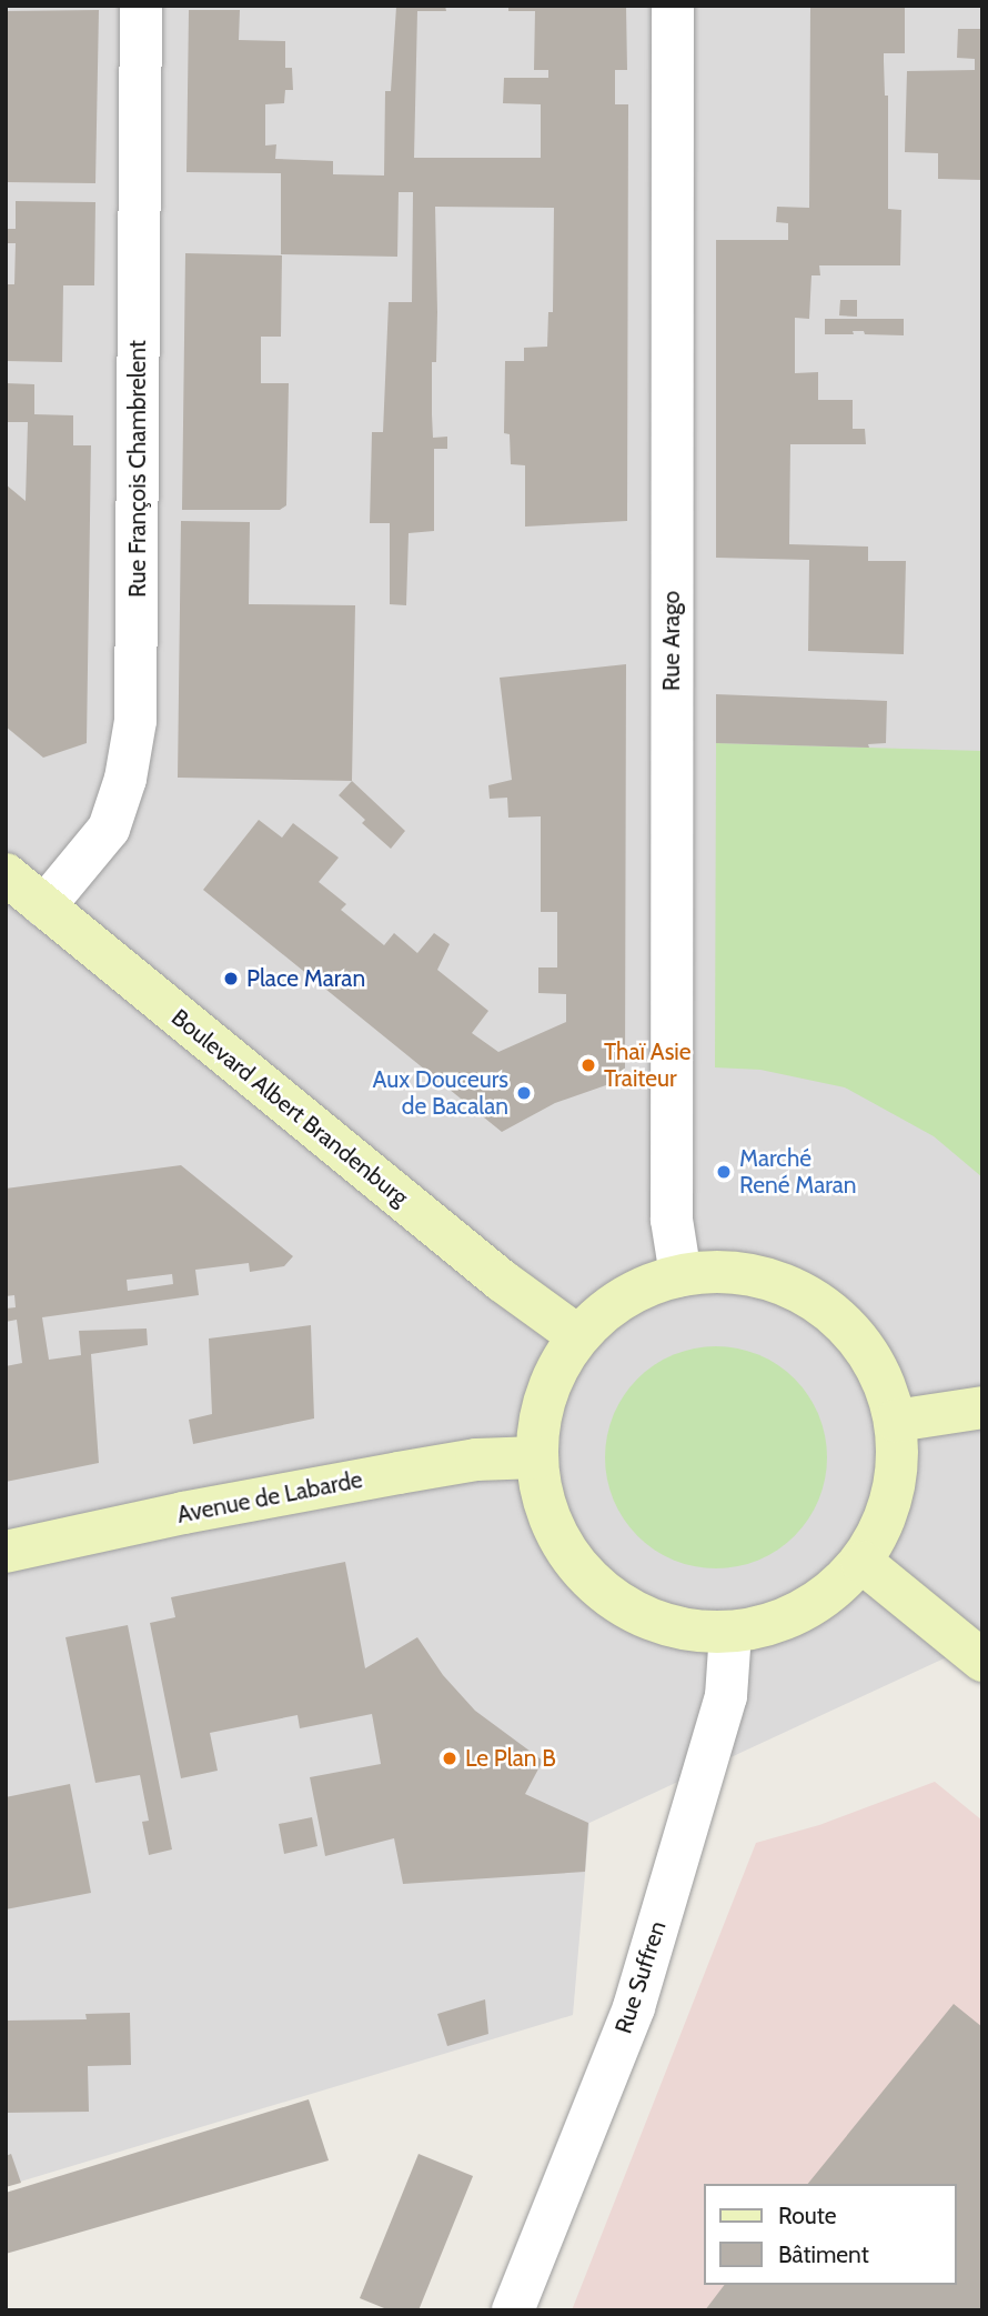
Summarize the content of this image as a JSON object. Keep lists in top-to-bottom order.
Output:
{
  "streets": {
    "main road": ["Boulevard Albert Brandenburg", "Avenue de Labarde"],
    "street": ["Rue François Chambrelent", "Rue Arago", "Rue Suffren"]
  },
  "crossings": [
    ["Rue François Chambrelent", "Boulevard Albert Brandenburg"]
  ],
  "places": [
    "Place Maran",
    "Thaï Asie Traiteur",
    "Aux Douceurs de Bacalan",
    "Marché René Maran",
    "Le Plan B"
  ],
  "legend": ["Route", "Bâtiment"]
}
